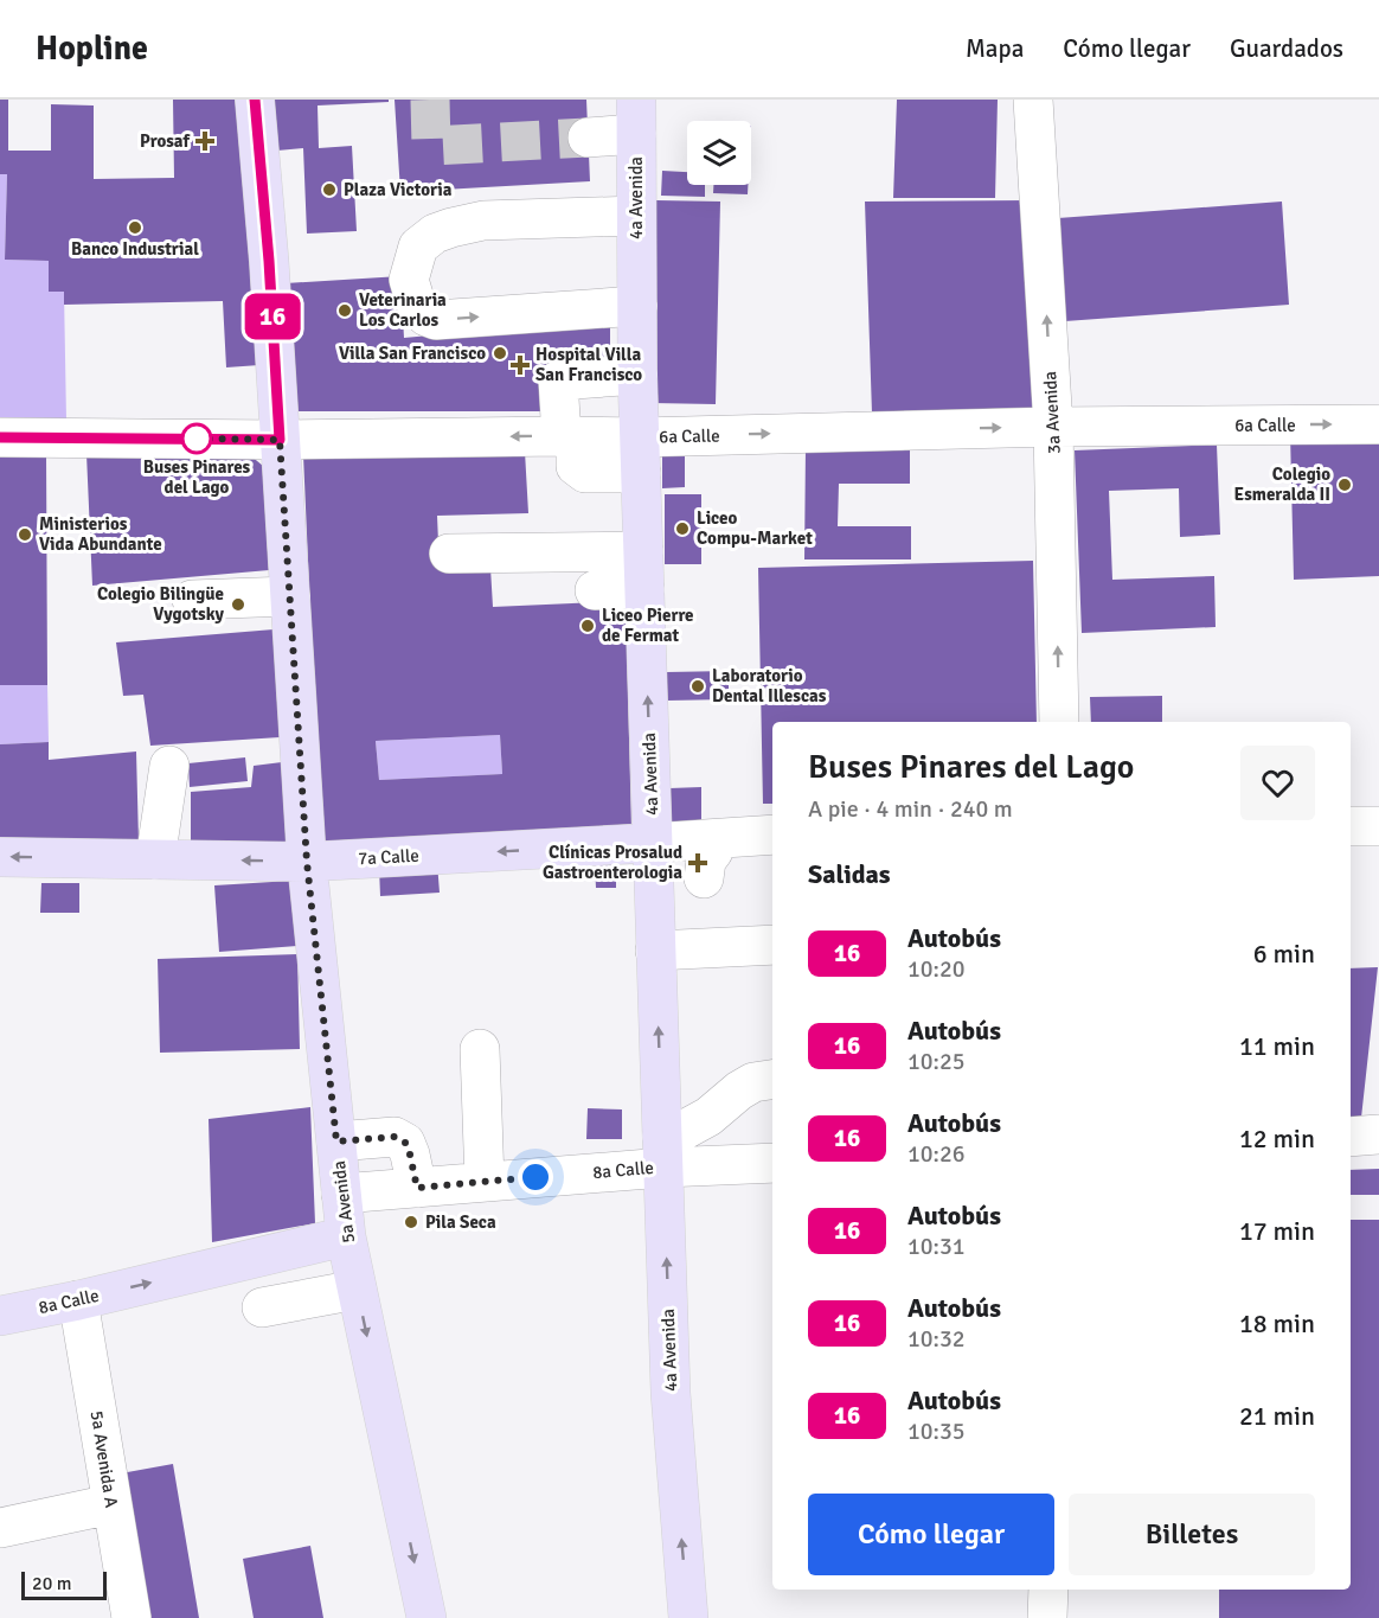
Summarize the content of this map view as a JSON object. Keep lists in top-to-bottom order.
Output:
{
  "streets": {
    "main road": [
      "4a Avenida",
      "7a Calle",
      "8a Calle",
      "5a Avenida"
    ],
    "street": ["3a Avenida", "6a Calle", "5a Avenida A"]
  },
  "crossings": [
    ["4a Avenida", "6a Calle"],
    ["4a Avenida", "7a Calle"],
    ["4a Avenida", "8a Calle"],
    ["3a Avenida", "6a Calle"],
    ["7a Calle", "5a Avenida"],
    ["8a Calle", "5a Avenida"],
    ["8a Calle", "5a Avenida A"]
  ],
  "one_way": ["4a Avenida", "3a Avenida", "6a Calle"],
  "places": {
    "health": ["Prosaf", "Hospital Villa San Francisco", "Clínicas Prosalud Gastroenterologia"],
    "other": [
      "Plaza Victoria",
      "Banco Industrial",
      "Veterinaria Los Carlos",
      "Villa San Francisco",
      "Buses Pinares del Lago",
      "Colegio Esmeralda II",
      "Liceo Compu-Market",
      "Ministerios Vida Abundante",
      "Colegio Bilingüe Vygotsky",
      "Liceo Pierre de Fermat",
      "Laboratorio Dental Illescas",
      "Pila Seca"
    ]
  },
  "lines": ["bus line 16"],
  "scale_bar": "20 m",
  "page": {
    "header": "Hopline",
    "nav": ["Mapa", "Cómo llegar", "Guardados"],
    "on_map": "16",
    "heading": [
      ["Buses Pinares del Lago", "A pie · 4 min · 240 m"],
      "Salidas"
    ],
    "list": [
      {
        "mark": "16",
        "name": "Autobús",
        "note": "10:20",
        "value": "6 min"
      },
      {
        "mark": "16",
        "name": "Autobús",
        "note": "10:25",
        "value": "11 min"
      },
      {
        "mark": "16",
        "name": "Autobús",
        "note": "10:26",
        "value": "12 min"
      },
      {
        "mark": "16",
        "name": "Autobús",
        "note": "10:31",
        "value": "17 min"
      },
      {
        "mark": "16",
        "name": "Autobús",
        "note": "10:32",
        "value": "18 min"
      },
      {
        "mark": "16",
        "name": "Autobús",
        "note": "10:35",
        "value": "21 min"
      }
    ],
    "buttons": ["Cómo llegar", "Billetes"],
    "scale": "20 m"
  }
}
